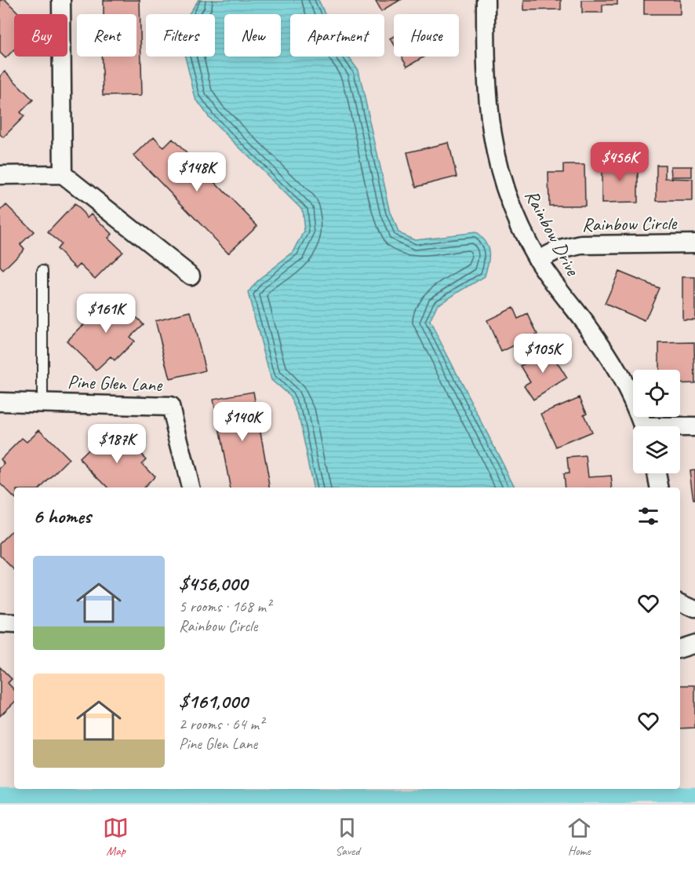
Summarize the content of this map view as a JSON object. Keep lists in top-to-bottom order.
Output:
{
  "streets": {
    "street": ["Rainbow Circle", "Rainbow Drive", "Pine Glen Lane"]
  },
  "crossings": [
    ["Rainbow Circle", "Rainbow Drive"]
  ],
  "page": {
    "chip": [
      "Buy",
      "Rent",
      "Filters",
      "New",
      "Apartment",
      "House"
    ],
    "price": [
      "$456K",
      "$148K",
      "$161K",
      "$105K",
      "$140K",
      "$187K"
    ],
    "heading": "6 homes",
    "list": [
      {
        "name": "$456,000",
        "note": "5 rooms · 168 m² · Rainbow Circle"
      },
      {
        "name": "$161,000",
        "note": "2 rooms · 64 m² · Pine Glen Lane"
      }
    ],
    "tabs": ["Map", "Saved", "Home"]
  }
}
